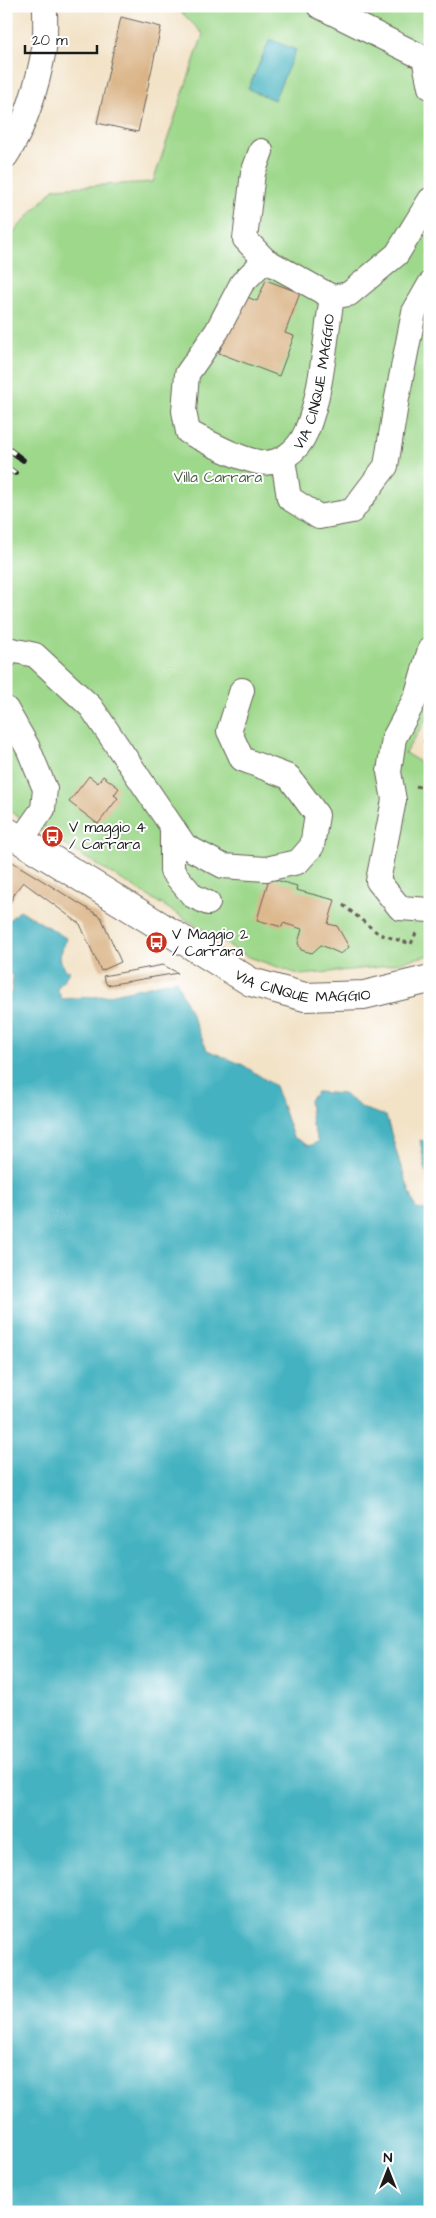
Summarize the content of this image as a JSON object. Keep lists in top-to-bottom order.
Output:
{
  "streets": {
    "main road": ["VIA CINQUE MAGGIO"]
  },
  "parks": ["Villa Carrara"],
  "places": {
    "bus stop": ["V maggio 4 / Carrara", "V Maggio 2 / Carrara"]
  },
  "scale_bar": "20 m",
  "north": "top"
}
